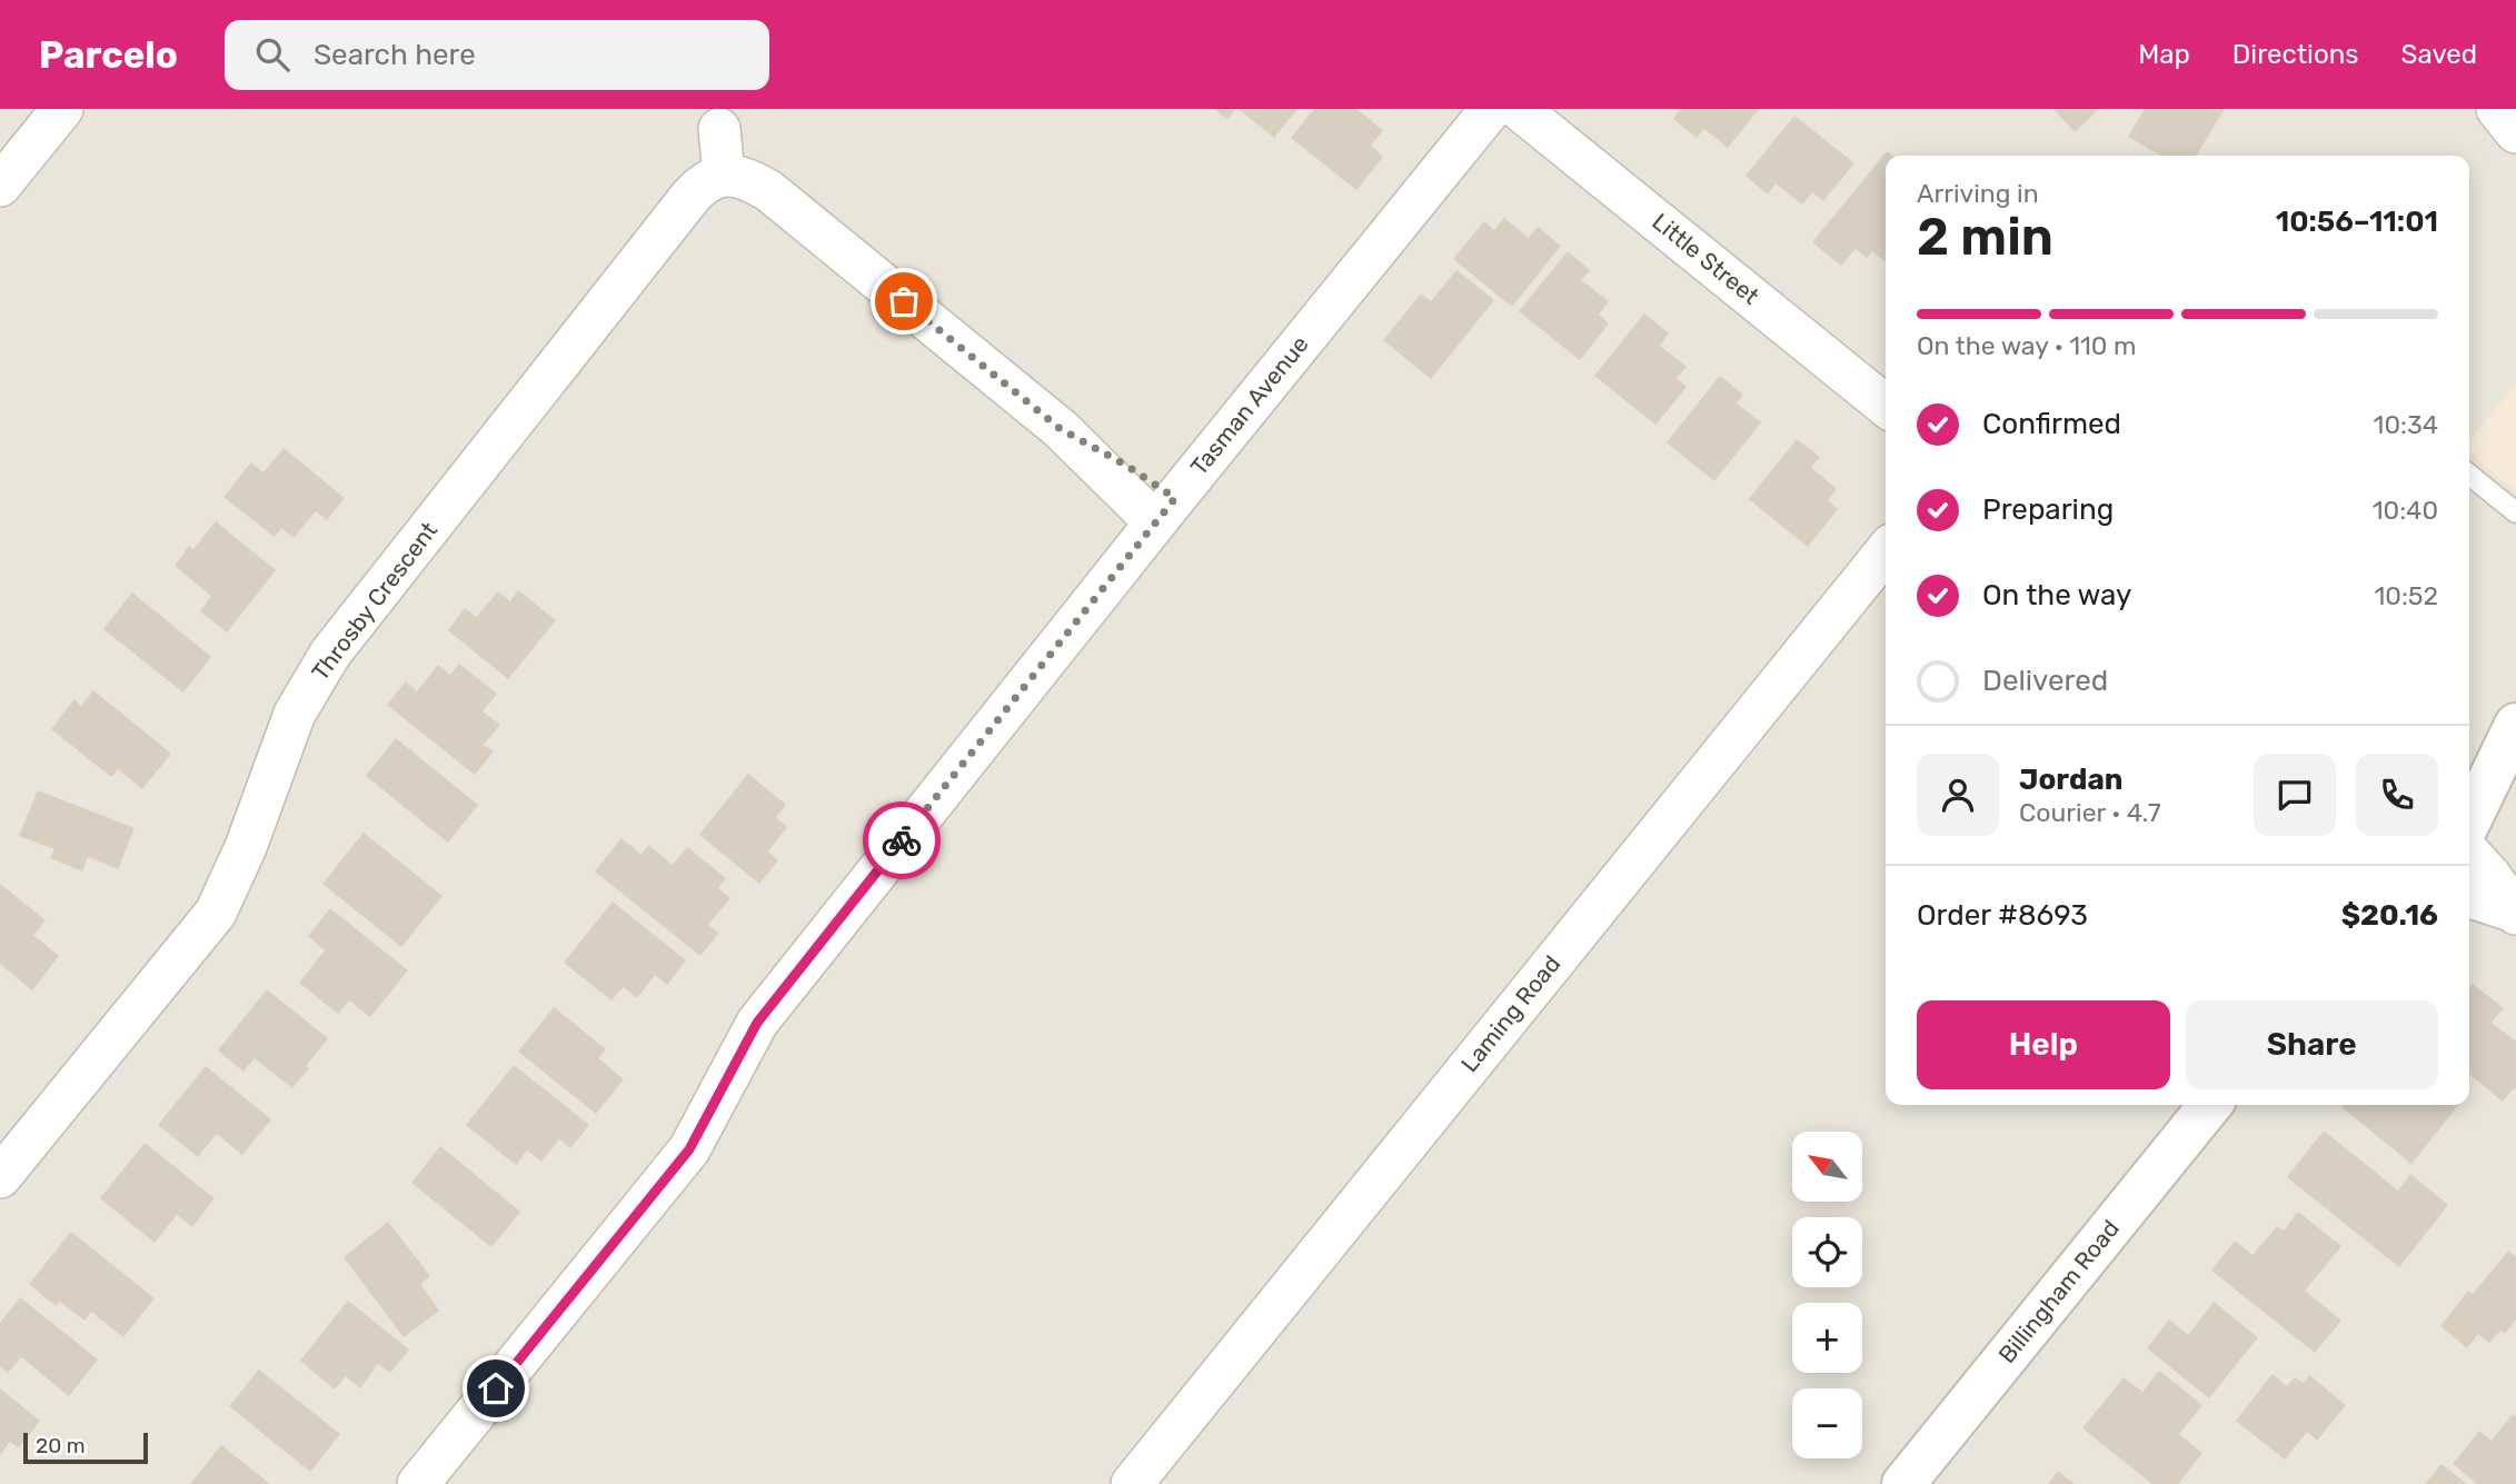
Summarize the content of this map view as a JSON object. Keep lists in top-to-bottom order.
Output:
{
  "streets": {
    "street": [
      "Little Street",
      "Tasman Avenue",
      "Throsby Crescent",
      "Laming Road",
      "Billingham Road"
    ]
  },
  "scale_bar": "20 m",
  "north": "top left",
  "page": {
    "header": "Parcelo",
    "search": "Search here",
    "nav": ["Map", "Directions", "Saved"],
    "heading": ["2 min", "Arriving in", "10:56–11:01"],
    "panel": [
      "Jordan",
      "Courier · 4.7",
      "Order #8693",
      "$20.16"
    ],
    "bar": "On the way · 110 m",
    "list": [
      ["Confirmed", "10:34"],
      ["Preparing", "10:40"],
      ["On the way", "10:52"],
      "Delivered"
    ],
    "buttons": ["Help", "Share"],
    "map_buttons": ["+", "−"],
    "scale": "20 m"
  }
}
